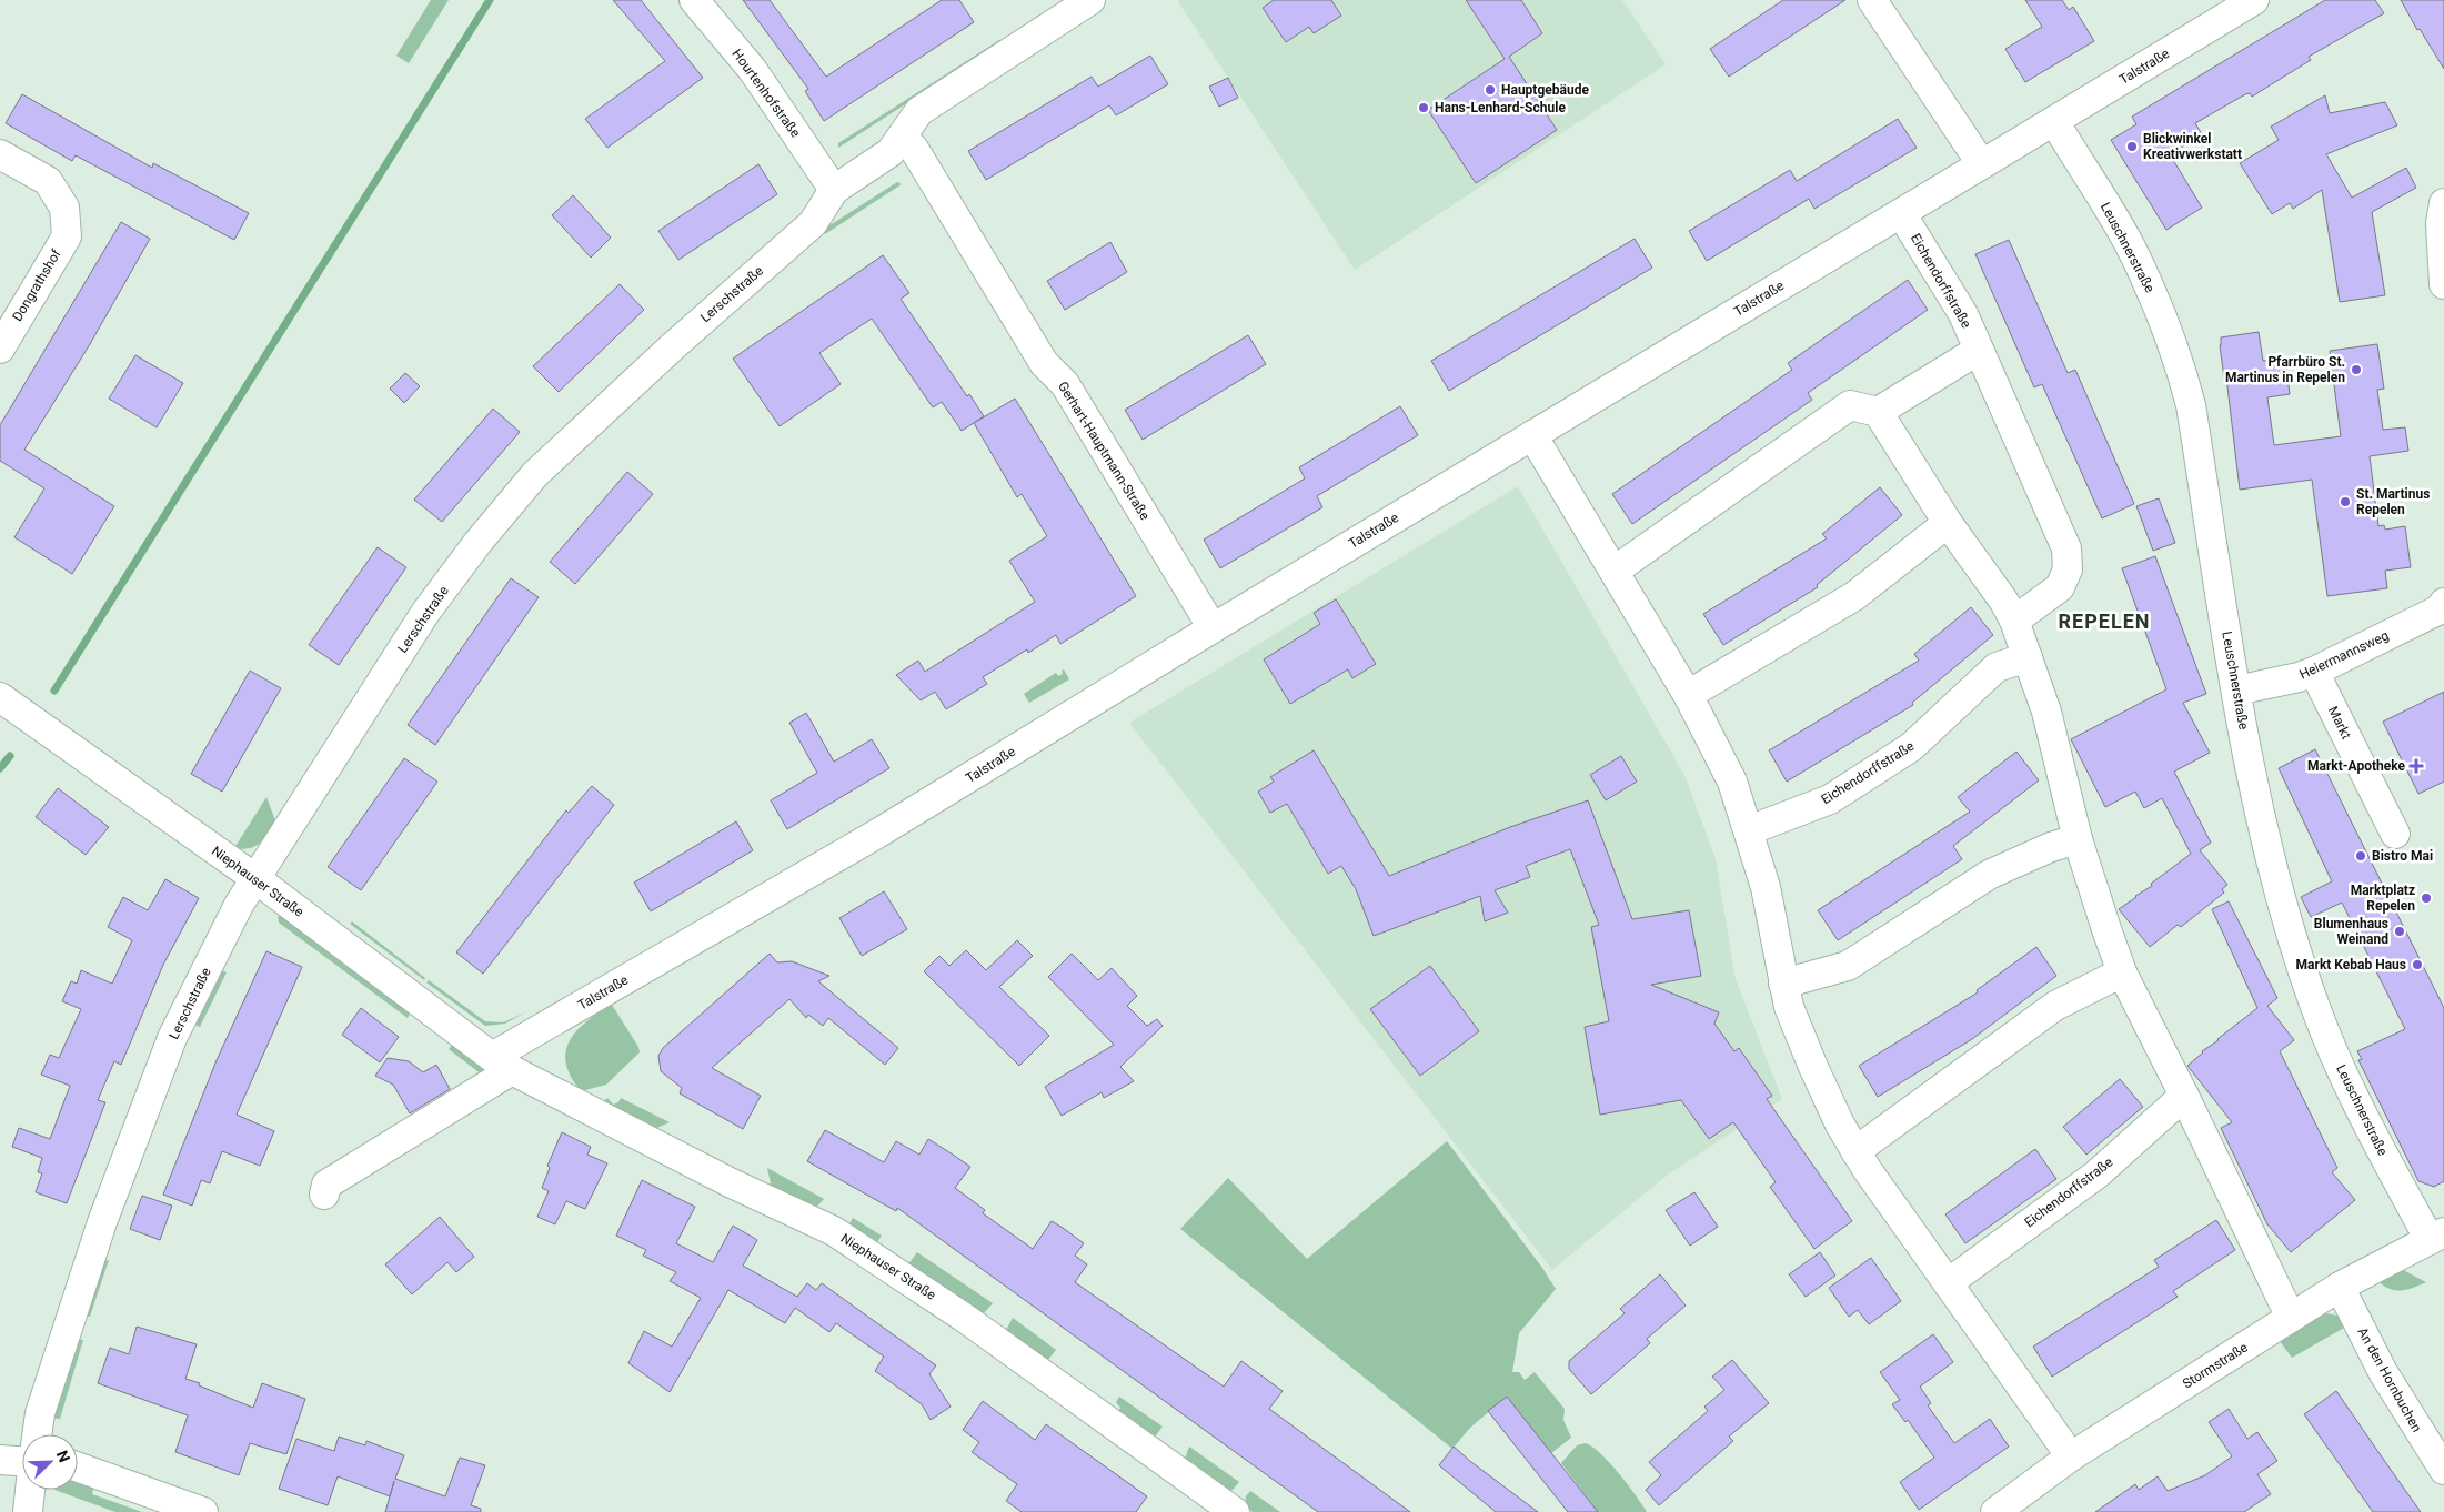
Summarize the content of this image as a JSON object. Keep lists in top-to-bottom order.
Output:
{
  "streets": {
    "street": [
      "Talstraße",
      "Hourtenhofstraße",
      "Leuschnerstraße",
      "Eichendorffstraße",
      "Dongrathshof",
      "Lerschstraße",
      "Gerhart-Hauptmann-Straße",
      "Heiermannsweg",
      "Markt",
      "Niephauser Straße",
      "Stormstraße",
      "An den Hornbuchen"
    ]
  },
  "crossings": [
    ["Talstraße", "Leuschnerstraße"],
    ["Talstraße", "Eichendorffstraße"],
    ["Talstraße", "Gerhart-Hauptmann-Straße"],
    ["Talstraße", "Niephauser Straße"],
    ["Hourtenhofstraße", "Lerschstraße"],
    ["Leuschnerstraße", "Heiermannsweg"],
    ["Leuschnerstraße", "Stormstraße"],
    ["Lerschstraße", "Gerhart-Hauptmann-Straße"],
    ["Lerschstraße", "Niephauser Straße"],
    ["Heiermannsweg", "Markt"],
    ["Stormstraße", "An den Hornbuchen"]
  ],
  "districts": ["REPELEN"],
  "places": {
    "other": [
      "Hauptgebäude",
      "Hans-Lenhard-Schule",
      "Blickwinkel Kreativwerkstatt",
      "Pfarrbüro St. Martinus in Repelen",
      "St. Martinus Repelen",
      "Bistro Mai",
      "Marktplatz Repelen",
      "Blumenhaus Weinand",
      "Markt Kebab Haus"
    ],
    "health": ["Markt-Apotheke"]
  },
  "north": "top right"
}
